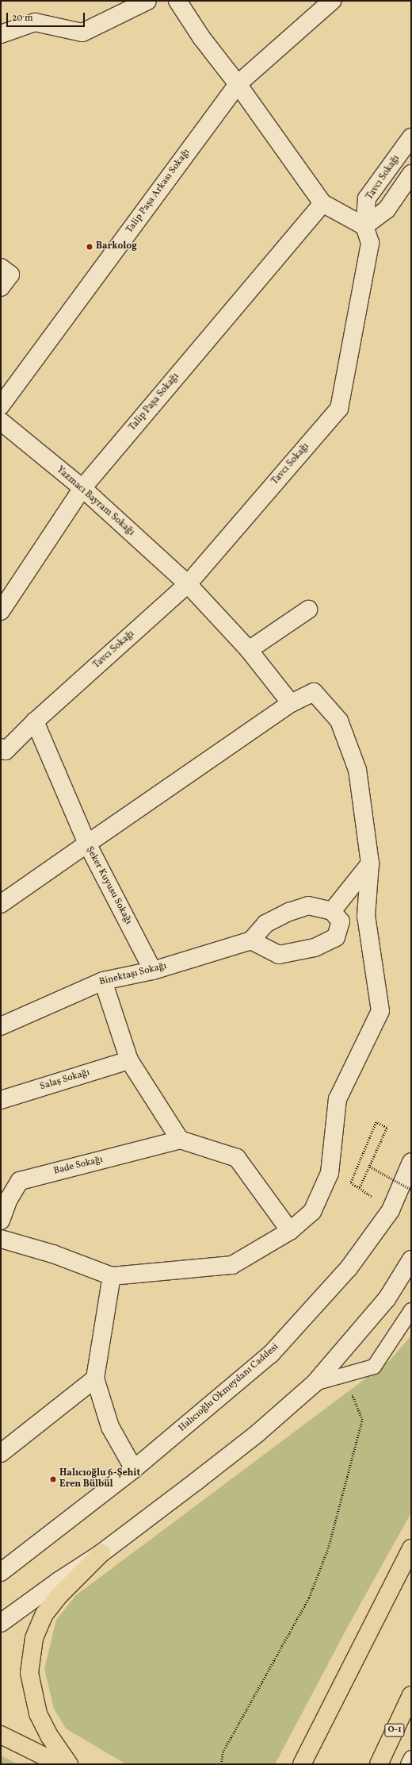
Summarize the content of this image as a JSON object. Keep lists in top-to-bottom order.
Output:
{
  "streets": {
    "highway": ["O-1"],
    "street": [
      "Tavcı Sokağı",
      "Talip Paşa Arkası Sokağı",
      "Talip Paşa Sokağı",
      "Yazmacı Bayram Sokağı",
      "Şeker Kuyusu Sokağı",
      "Binektaşı Sokağı",
      "Salaş Sokağı",
      "Bade Sokağı",
      "Halıcıoğlu Okmeydanı Caddesi"
    ]
  },
  "crossings": [
    ["Tavcı Sokağı", "Yazmacı Bayram Sokağı"],
    ["Talip Paşa Sokağı", "Yazmacı Bayram Sokağı"],
    ["Şeker Kuyusu Sokağı", "Binektaşı Sokağı"]
  ],
  "places": ["Barkolog", "Halıcıoğlu 6-Şehit Eren Bülbül"],
  "scale_bar": "20 m"
}
